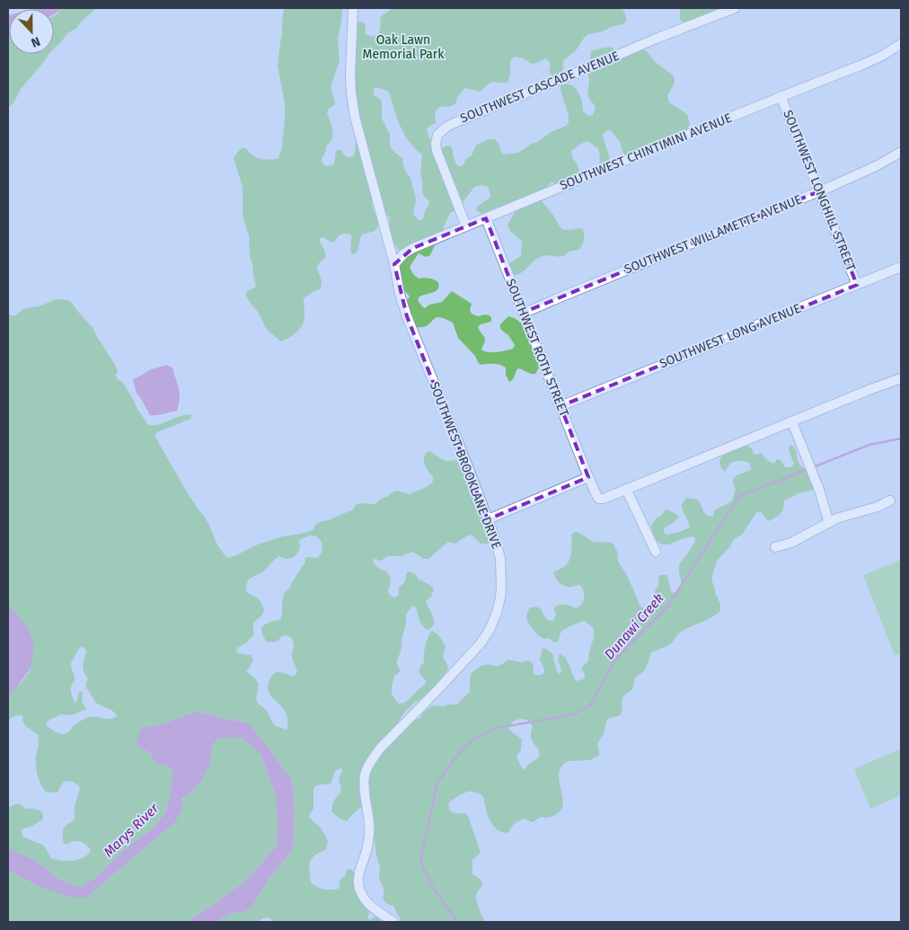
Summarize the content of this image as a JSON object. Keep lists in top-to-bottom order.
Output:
{
  "streets": {
    "street": [
      "SOUTHWEST CASCADE AVENUE",
      "SOUTHWEST CHINTIMINI AVENUE",
      "SOUTHWEST LONGHILL STREET",
      "SOUTHWEST WILLAMETTE AVENUE",
      "SOUTHWEST LONG AVENUE",
      "SOUTHWEST ROTH STREET",
      "SOUTHWEST BROOKLANE DRIVE"
    ]
  },
  "crossings": [
    ["SOUTHWEST CASCADE AVENUE", "SOUTHWEST CHINTIMINI AVENUE"],
    ["SOUTHWEST CHINTIMINI AVENUE", "SOUTHWEST LONGHILL STREET"],
    ["SOUTHWEST CHINTIMINI AVENUE", "SOUTHWEST ROTH STREET"],
    ["SOUTHWEST CHINTIMINI AVENUE", "SOUTHWEST BROOKLANE DRIVE"],
    ["SOUTHWEST LONGHILL STREET", "SOUTHWEST WILLAMETTE AVENUE"],
    ["SOUTHWEST LONGHILL STREET", "SOUTHWEST LONG AVENUE"],
    ["SOUTHWEST WILLAMETTE AVENUE", "SOUTHWEST ROTH STREET"],
    ["SOUTHWEST LONG AVENUE", "SOUTHWEST ROTH STREET"]
  ],
  "water": ["Dunawi Creek", "Marys River"],
  "parks": ["Oak Lawn Memorial Park"],
  "north": "bottom"
}
